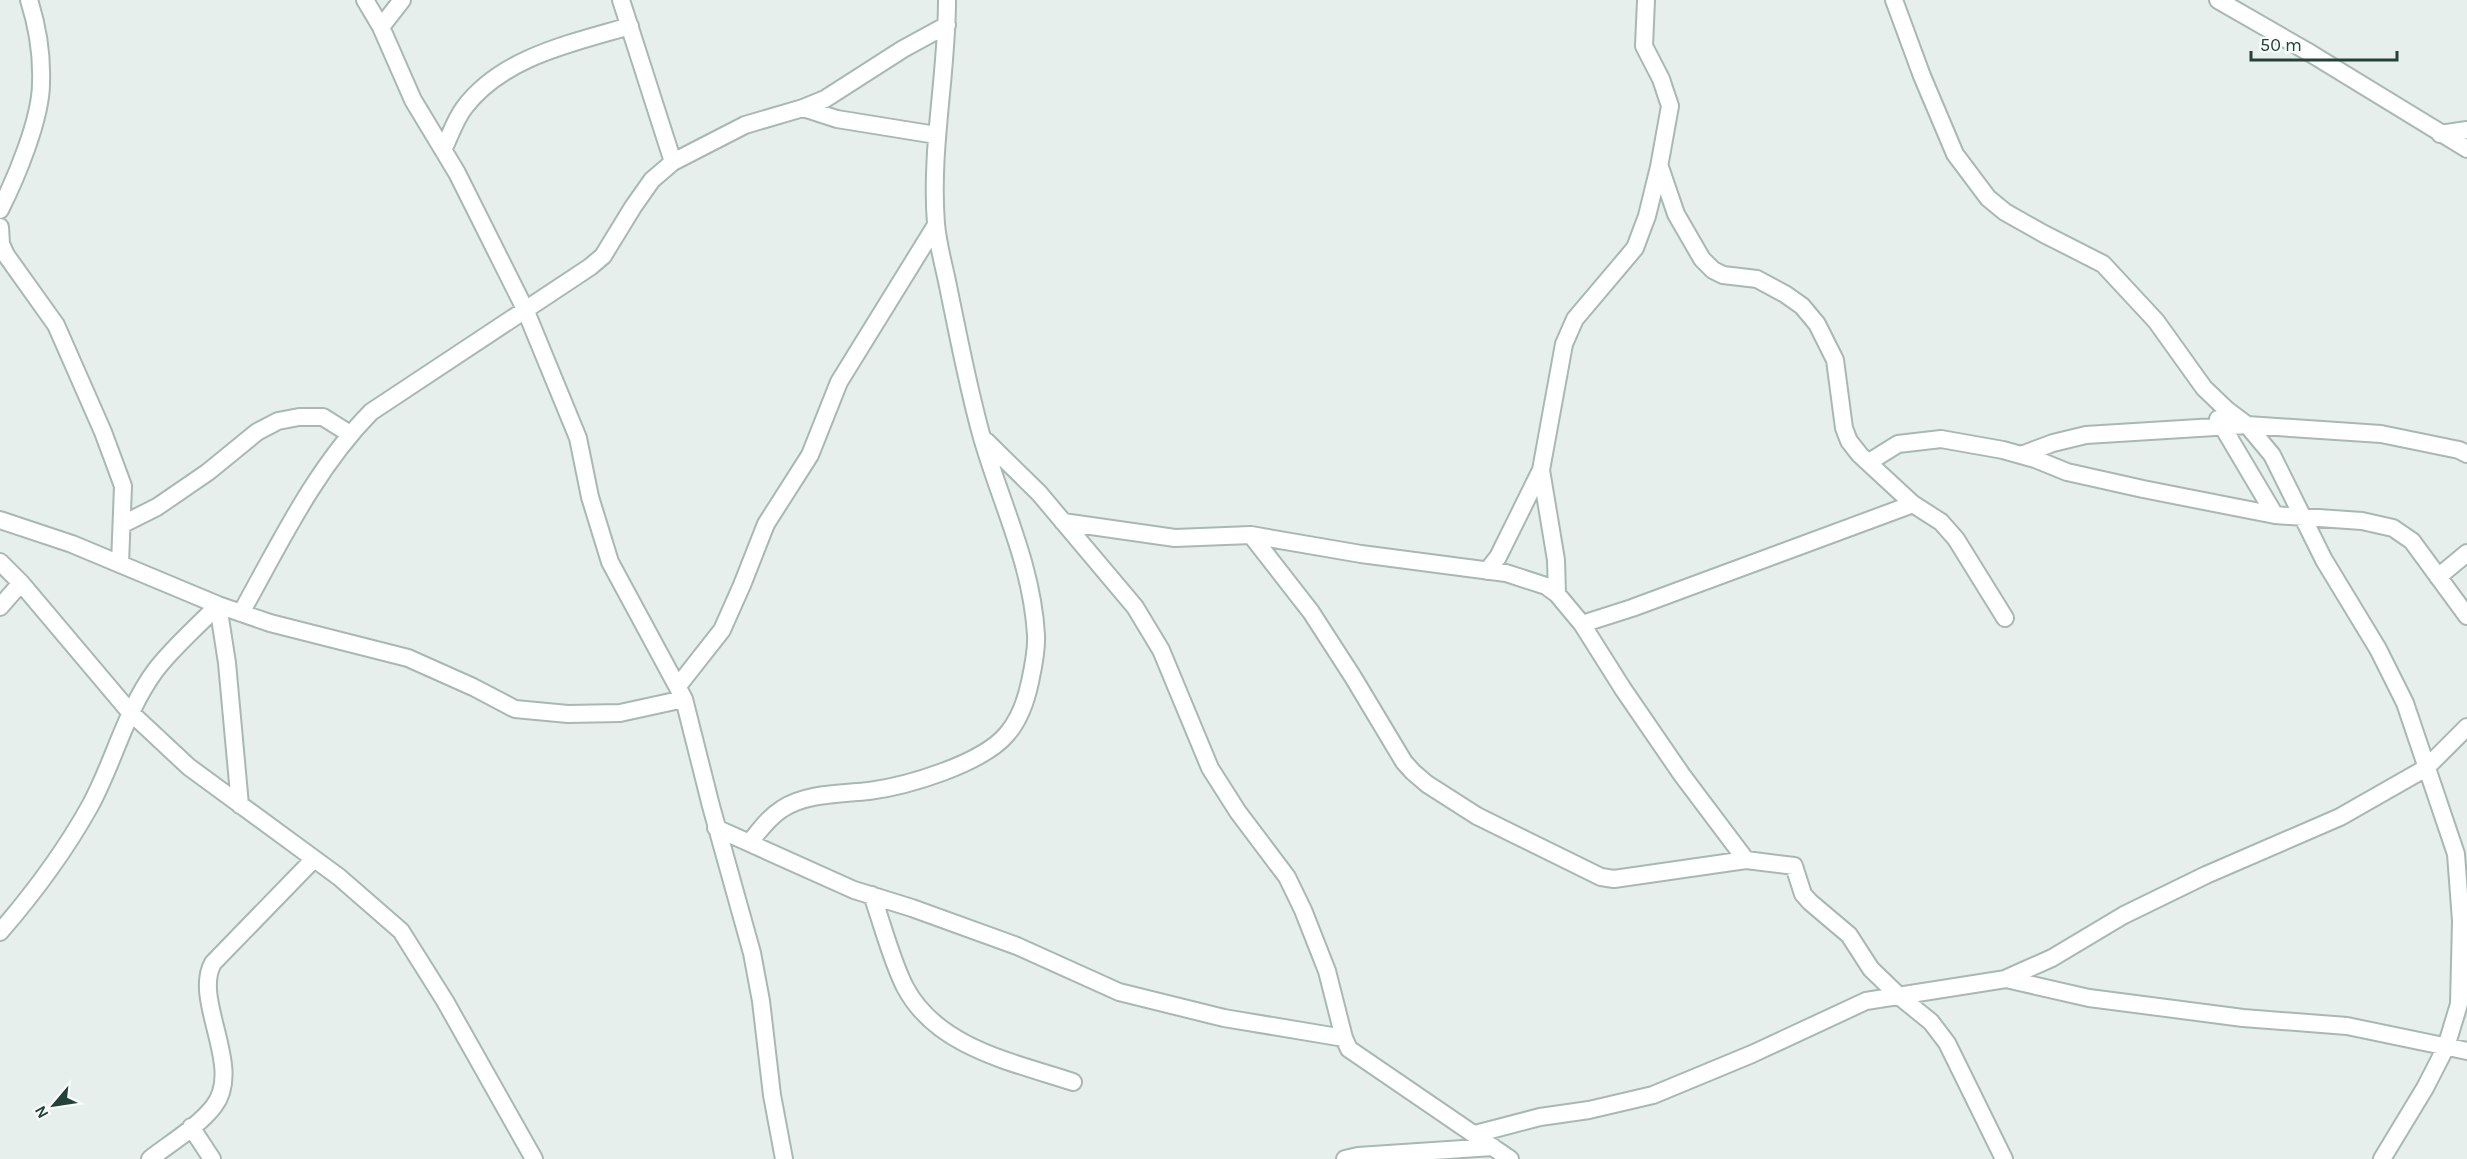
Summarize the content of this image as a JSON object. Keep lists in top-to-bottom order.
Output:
{
  "scale_bar": "50 m",
  "north": "bottom left"
}
